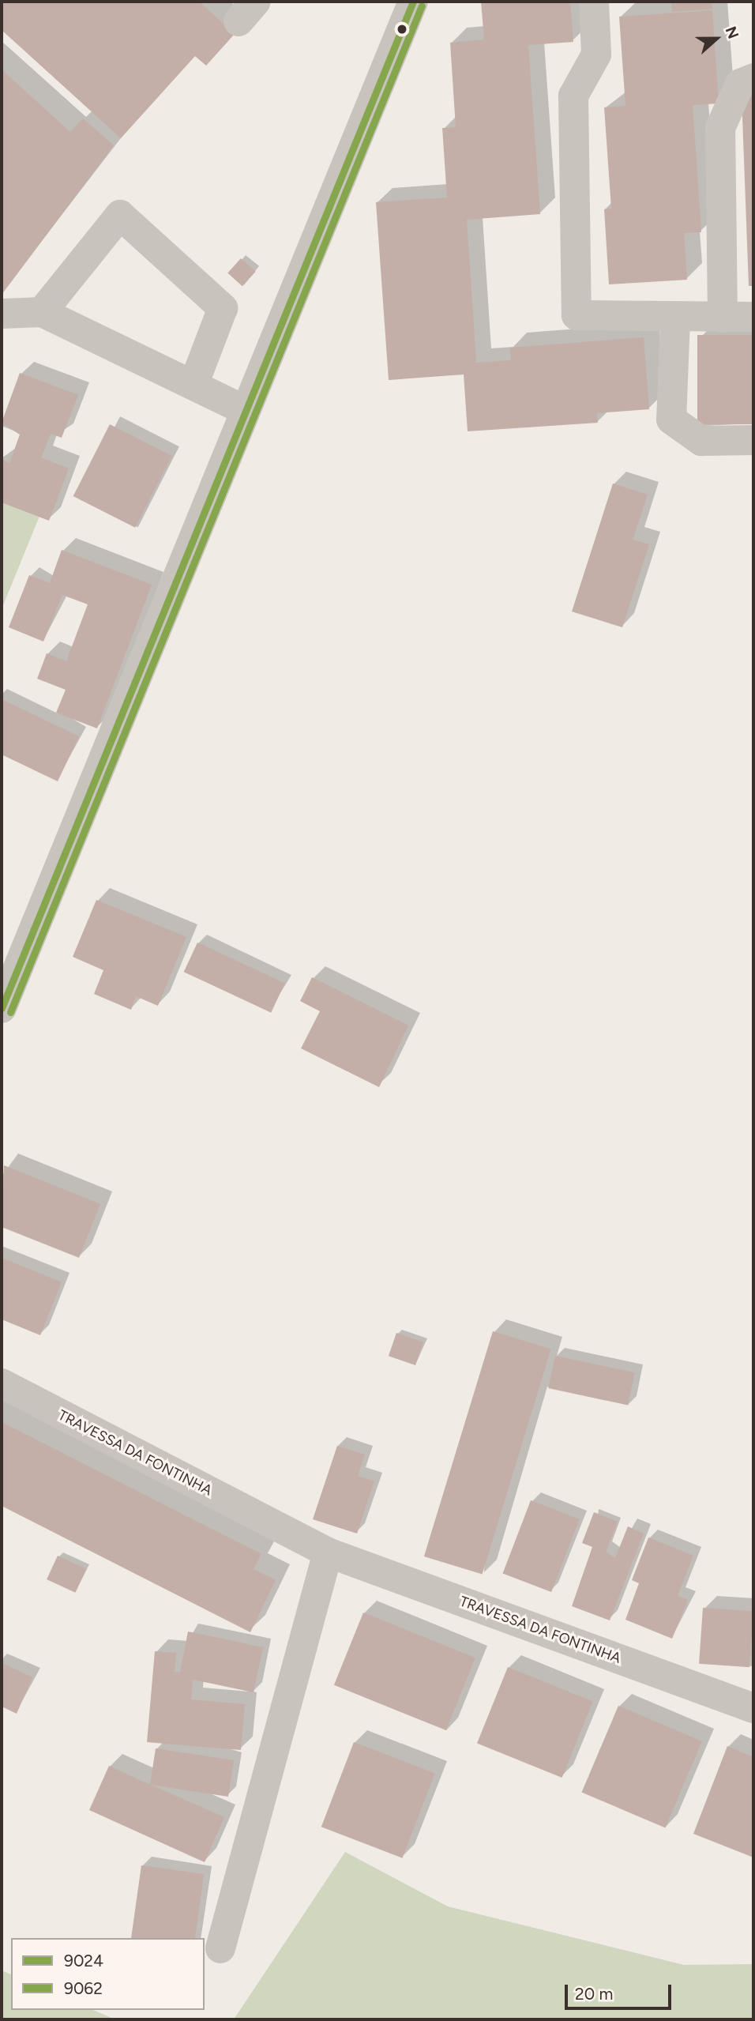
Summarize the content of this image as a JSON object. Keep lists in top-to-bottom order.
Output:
{
  "streets": {
    "street": ["TRAVESSA DA FONTINHA"]
  },
  "lines": ["transit line 9024", "transit line 9062"],
  "legend": ["9024", "9062"],
  "scale_bar": "20 m",
  "north": "right"
}
